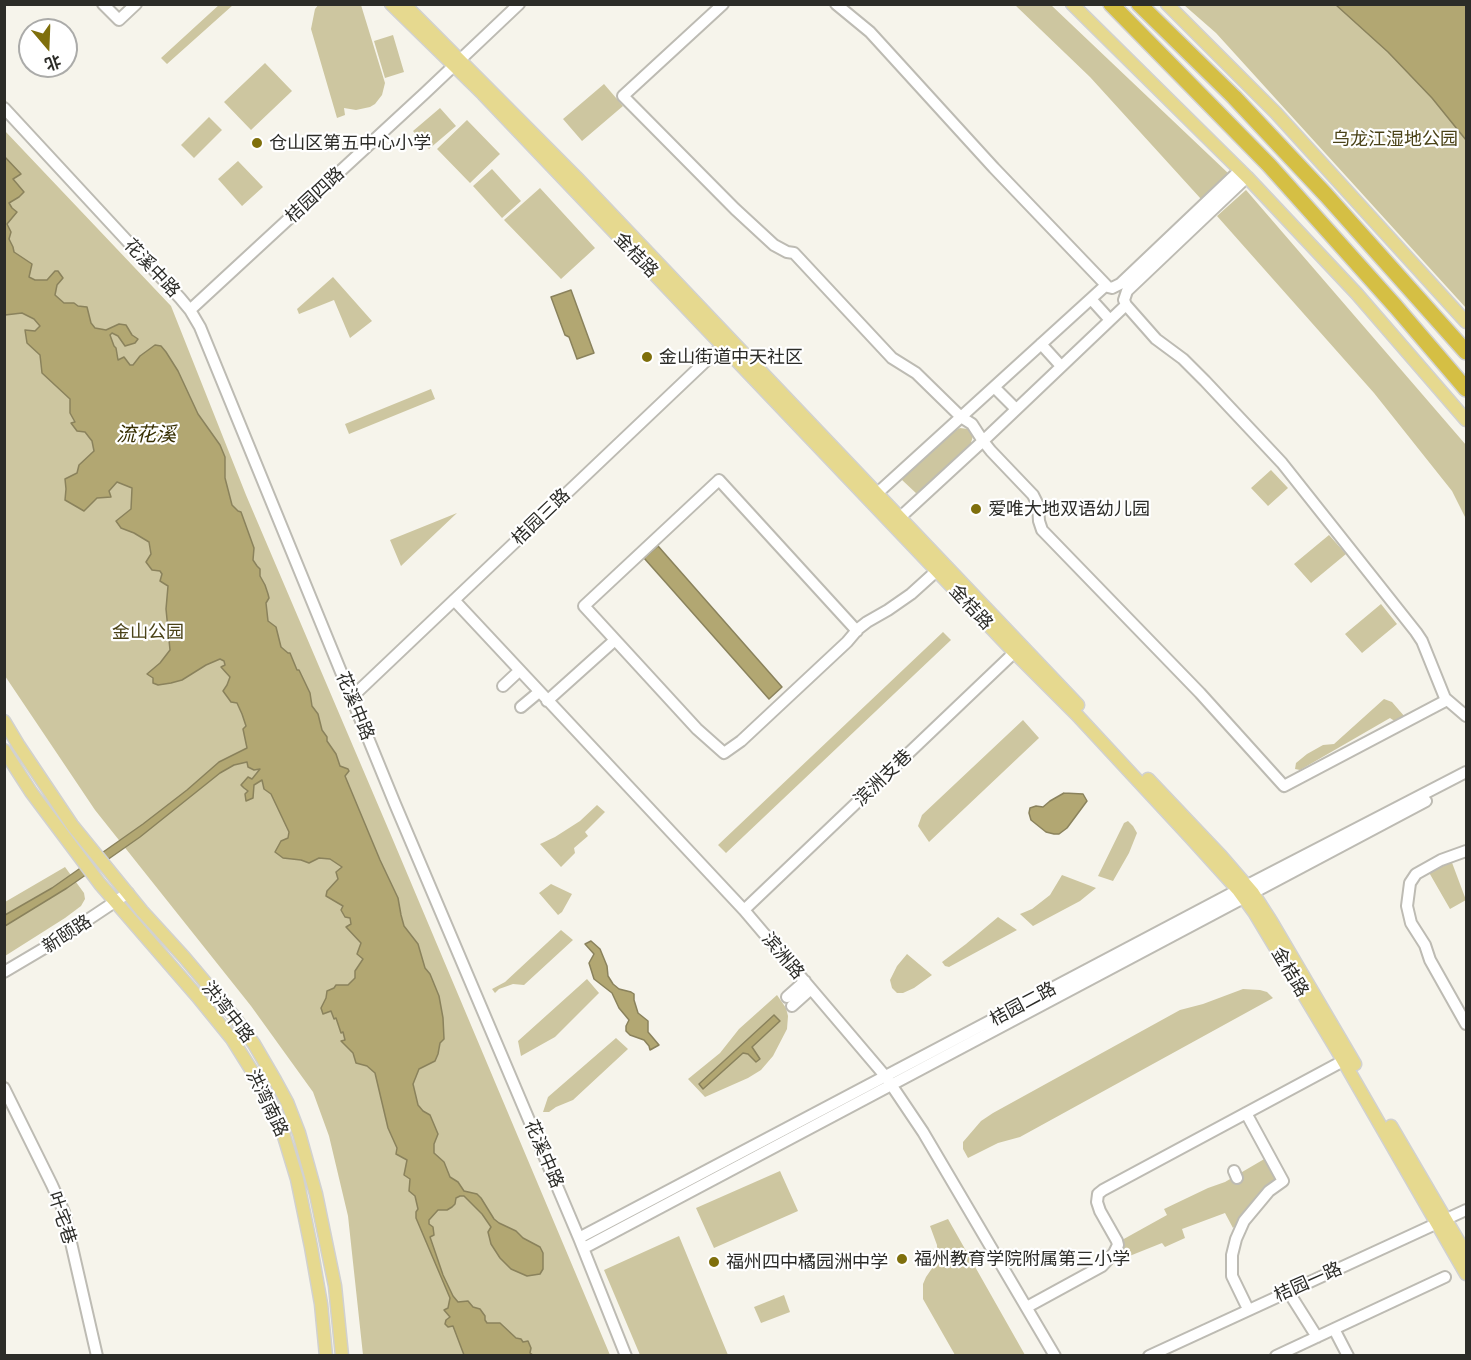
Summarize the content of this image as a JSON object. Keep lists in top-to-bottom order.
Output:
{
  "streets": {
    "main road": ["金桔路", "洪湾中路", "洪湾南路"],
    "street": [
      "桔园四路",
      "花溪中路",
      "桔园三路",
      "滨洲支巷",
      "新颐路",
      "滨洲路",
      "桔园二路",
      "叶宅巷",
      "桔园一路"
    ]
  },
  "crossings": [
    ["桔园四路", "金桔路"],
    ["桔园四路", "花溪中路"],
    ["金桔路", "桔园三路"],
    ["金桔路", "滨洲支巷"],
    ["金桔路", "桔园二路"],
    ["金桔路", "桔园一路"],
    ["花溪中路", "桔园三路"],
    ["花溪中路", "桔园二路"],
    ["桔园三路", "滨洲路"],
    ["滨洲支巷", "滨洲路"],
    ["新颐路", "洪湾中路"],
    ["新颐路", "洪湾南路"],
    ["滨洲路", "桔园二路"]
  ],
  "water": ["流花溪"],
  "parks": ["乌龙江湿地公园", "金山公园"],
  "places": [
    "仓山区第五中心小学",
    "金山街道中天社区",
    "爱唯大地双语幼儿园",
    "福州教育学院附属第三小学",
    "福州四中橘园洲中学"
  ],
  "north": "bottom"
}
